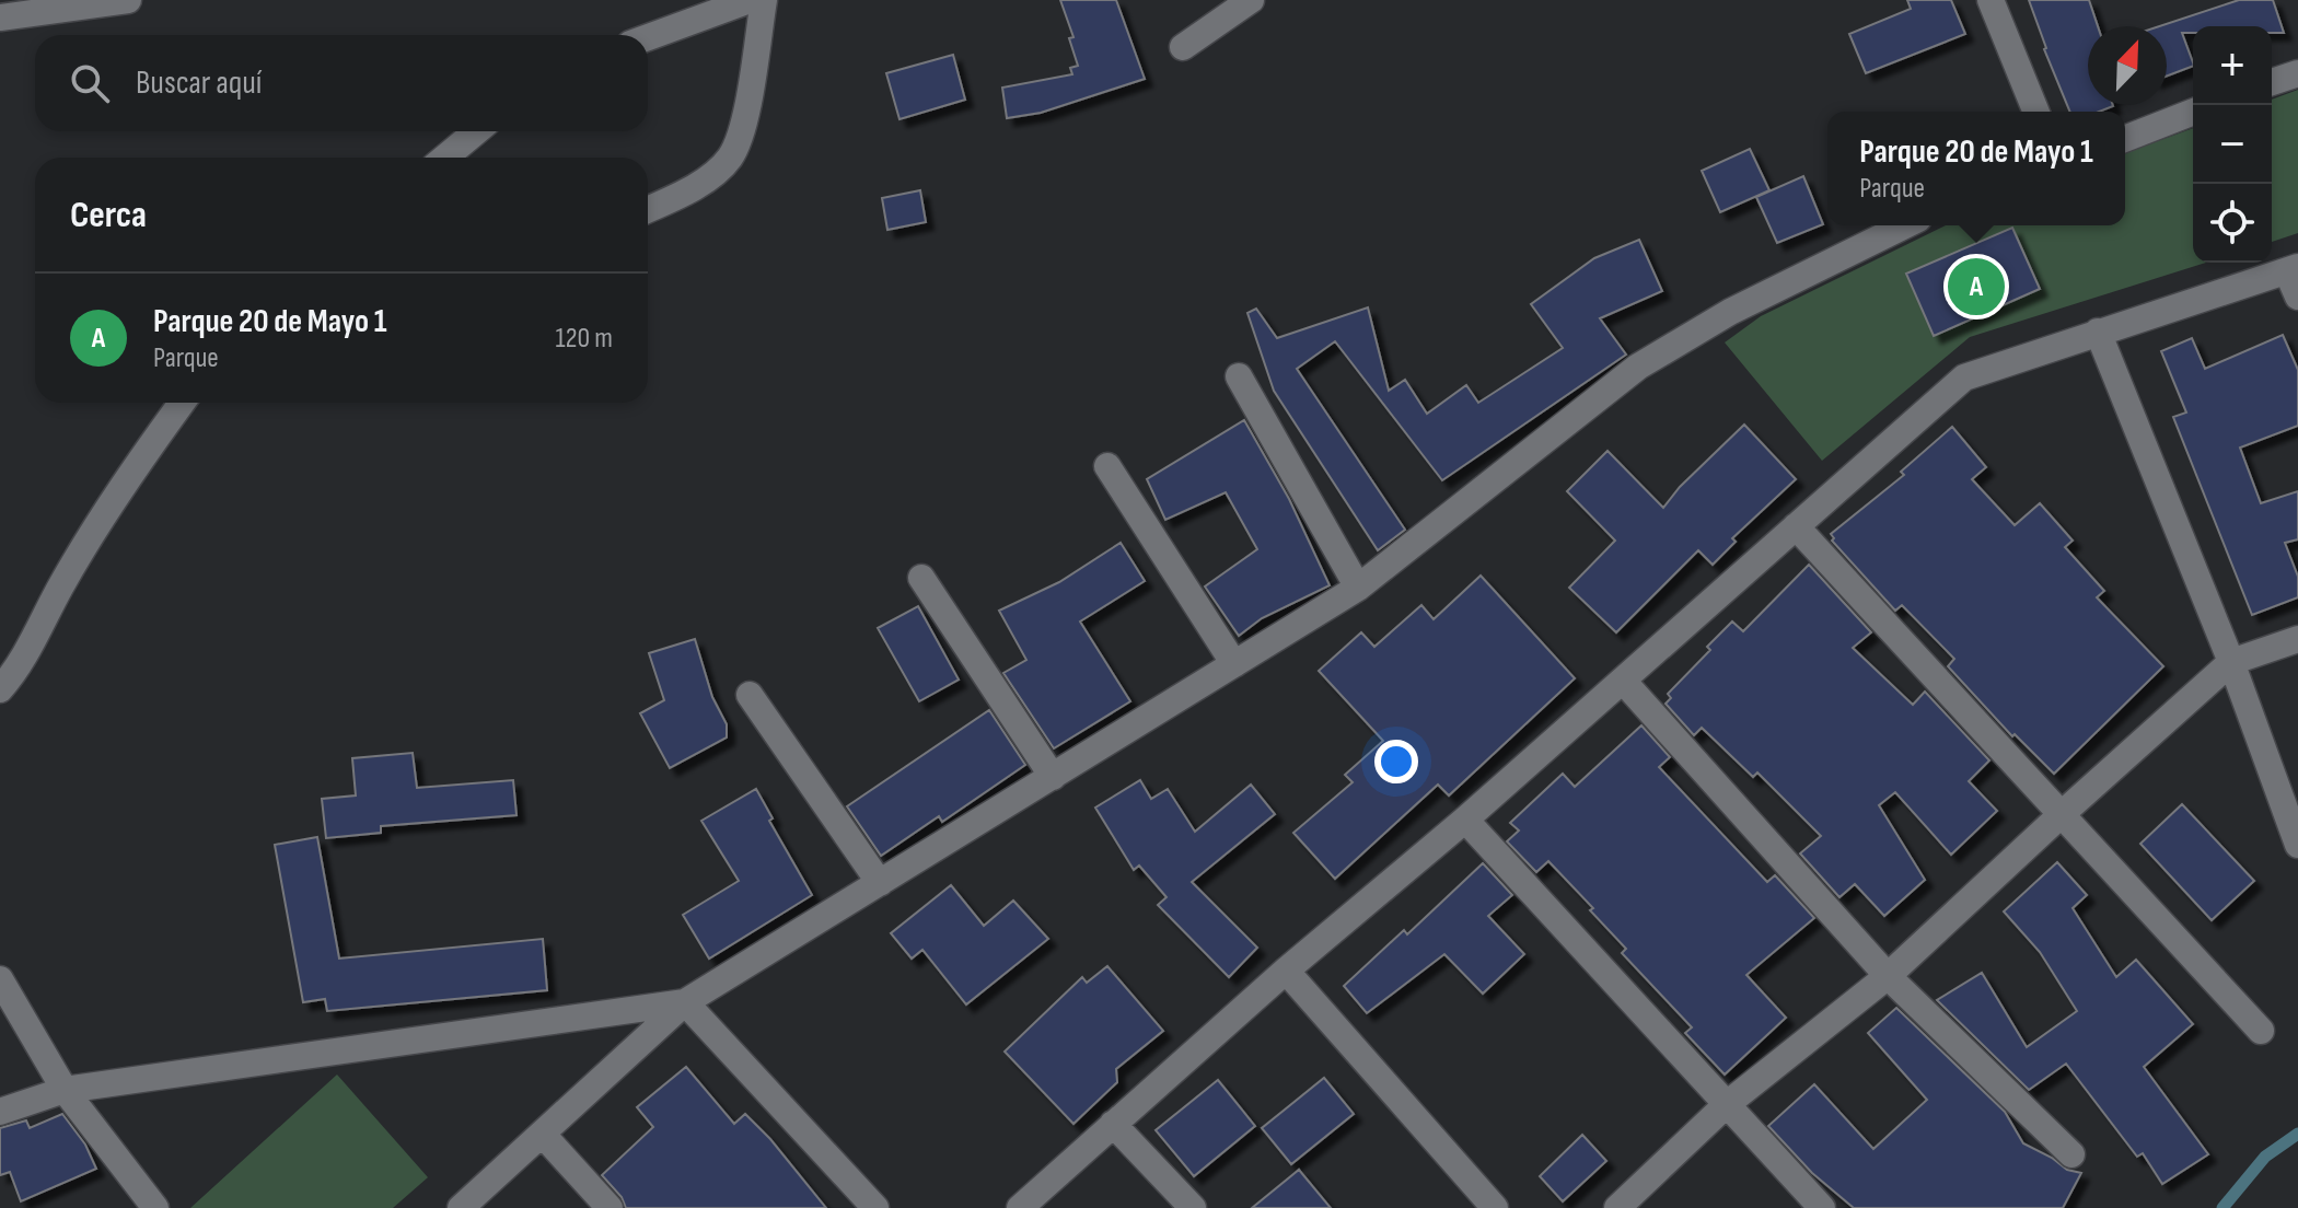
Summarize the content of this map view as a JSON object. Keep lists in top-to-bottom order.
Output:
{
  "north": "top right",
  "page": {
    "map_buttons": ["+", "−"],
    "search": "Buscar aquí",
    "popup": ["Parque 20 de Mayo 1", "Parque"],
    "heading": "Cerca",
    "pins": "A",
    "list": [
      {
        "mark": "A",
        "name": "Parque 20 de Mayo 1",
        "note": "Parque",
        "value": "120 m"
      }
    ]
  }
}
